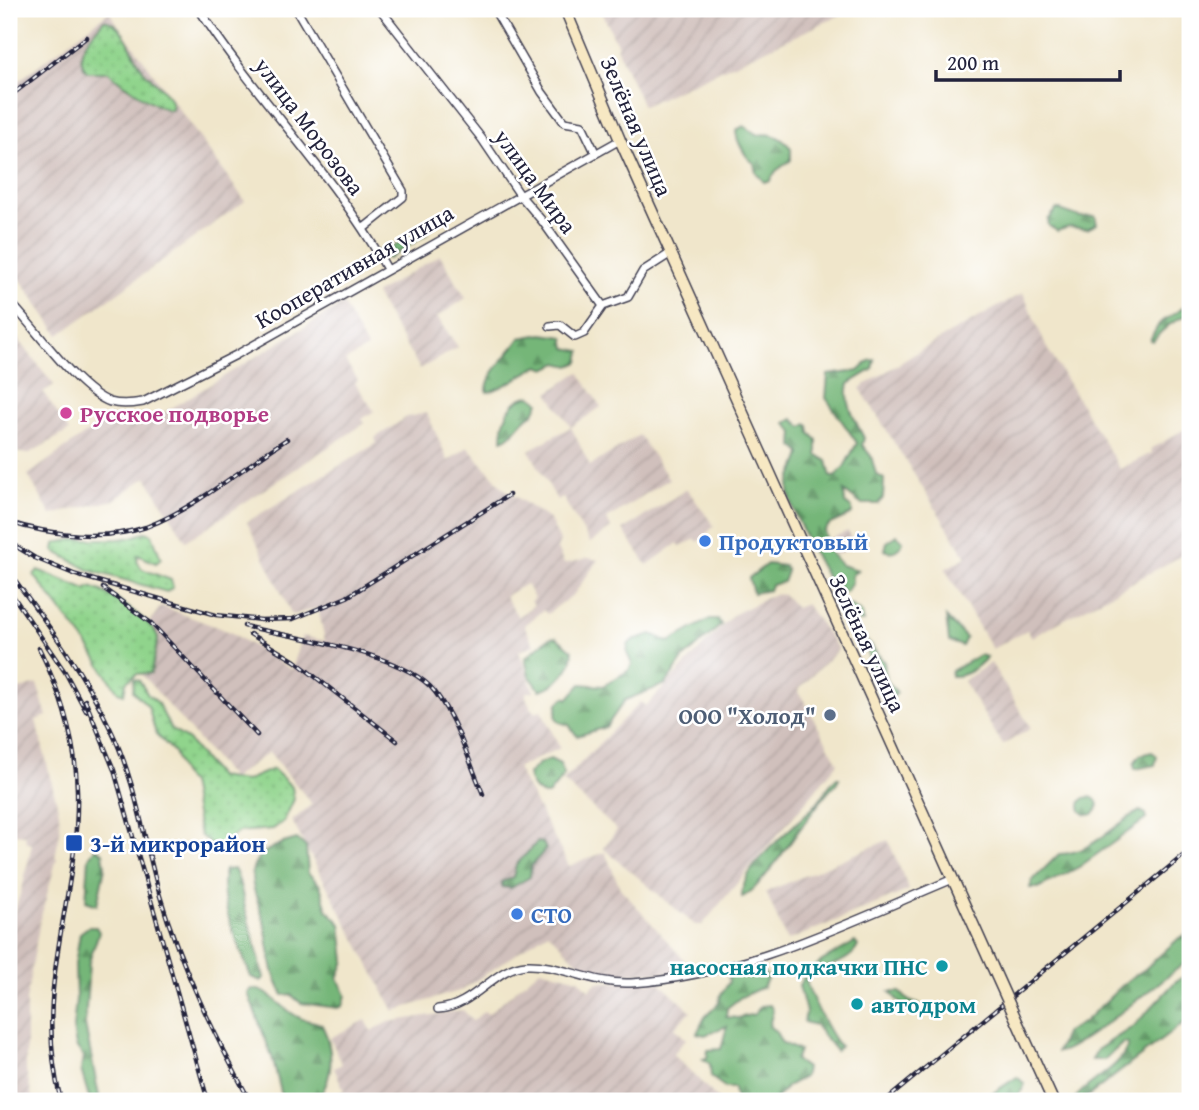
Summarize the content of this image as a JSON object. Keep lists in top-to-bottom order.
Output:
{
  "streets": {
    "street": [
      "улица Морозова",
      "Зелёная улица",
      "улица Мира",
      "Кооперативная улица"
    ]
  },
  "crossings": [
    ["улица Морозова", "Кооперативная улица"],
    ["Зелёная улица", "Кооперативная улица"],
    ["улица Мира", "Кооперативная улица"]
  ],
  "places": {
    "other": [
      "Русское подворье",
      "Продуктовый",
      "ООО \"Холод\"",
      "СТО",
      "насосная подкачки ПНС",
      "автодром"
    ],
    "transit": ["3-й микрорайон"]
  },
  "scale_bar": "200 m"
}
